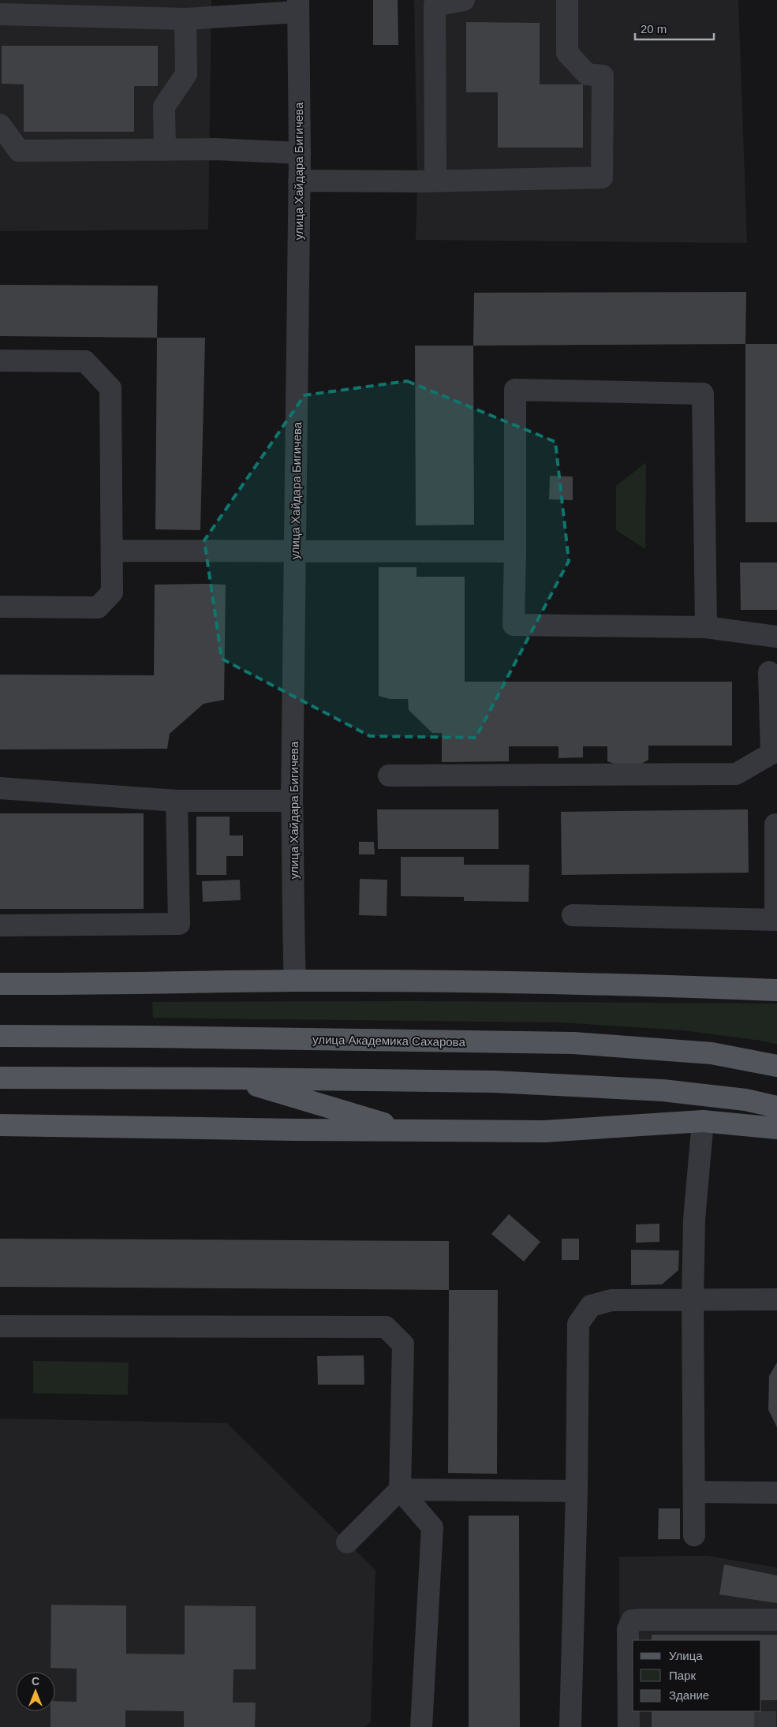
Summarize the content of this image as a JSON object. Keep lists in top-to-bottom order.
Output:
{
  "streets": {
    "main road": ["улица Академика Сахарова"],
    "street": ["улица Хайдара Бигичева"]
  },
  "legend": ["Улица", "Парк", "Здание"],
  "scale_bar": "20 m",
  "north": "top"
}
